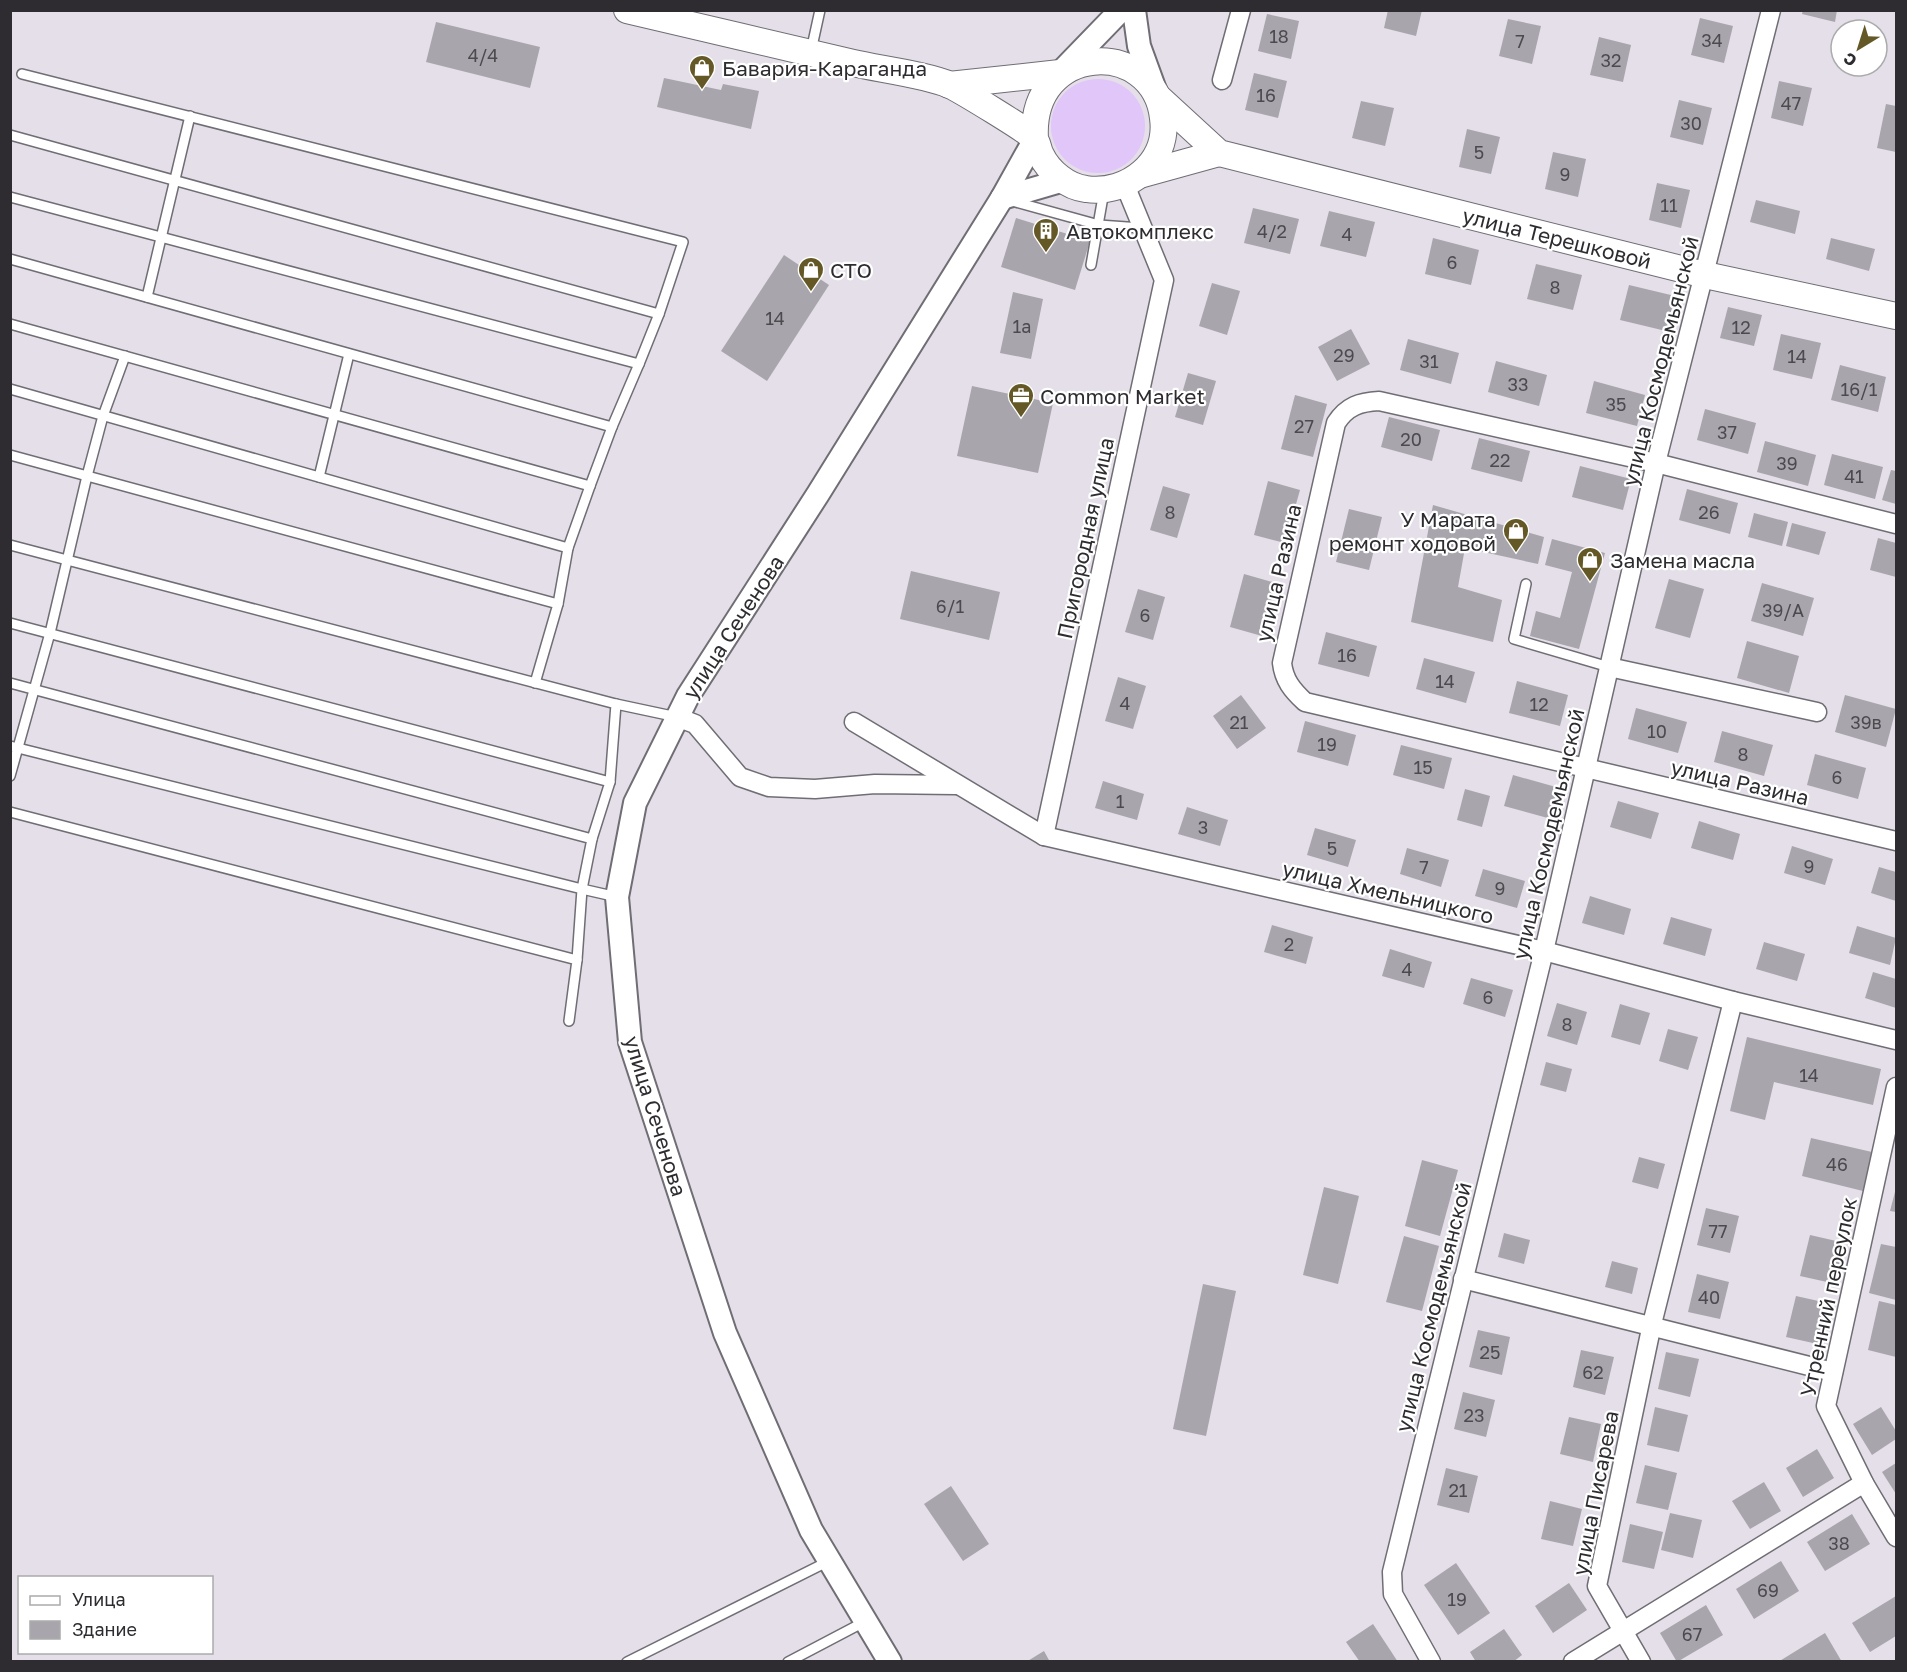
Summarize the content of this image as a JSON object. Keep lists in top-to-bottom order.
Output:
{
  "streets": {
    "main road": ["улица Терешковой"],
    "street": [
      "улица Космодемьянской",
      "Пригородная улица",
      "улица Разина",
      "улица Сеченова",
      "улица Хмельницкого",
      "Утренний переулок",
      "улица Писарева"
    ]
  },
  "crossings": [
    ["улица Терешковой", "улица Космодемьянской"],
    ["улица Терешковой", "Пригородная улица"],
    ["улица Терешковой", "улица Сеченова"],
    ["улица Космодемьянской", "улица Разина"],
    ["улица Космодемьянской", "улица Хмельницкого"],
    ["Пригородная улица", "улица Сеченова"],
    ["Пригородная улица", "улица Хмельницкого"],
    ["улица Хмельницкого", "улица Писарева"]
  ],
  "places": {
    "shop": [
      "Бавария-Караганда",
      "СТО",
      "У Марата ремонт ходовой",
      "Замена масла"
    ],
    "building": ["Автокомплекс"],
    "office": ["Common Market"]
  },
  "house_numbers": [
    "18",
    "34",
    "7",
    "4/4",
    "32",
    "16",
    "47",
    "30",
    "5",
    "9",
    "11",
    "4/2",
    "4",
    "6",
    "8",
    "14",
    "1а",
    "12",
    "29",
    "14",
    "31",
    "33",
    "16/1",
    "35",
    "27",
    "37",
    "20",
    "22",
    "39",
    "41",
    "8",
    "26",
    "6/1",
    "39/А",
    "6",
    "16",
    "14",
    "4",
    "12",
    "21",
    "39в",
    "10",
    "19",
    "8",
    "15",
    "6",
    "1",
    "3",
    "5",
    "9",
    "7",
    "9",
    "2",
    "4",
    "6",
    "8",
    "14",
    "46",
    "77",
    "40",
    "25",
    "62",
    "23",
    "21",
    "38",
    "69",
    "19",
    "67"
  ],
  "legend": ["Улица", "Здание"],
  "north": "bottom left"
}
